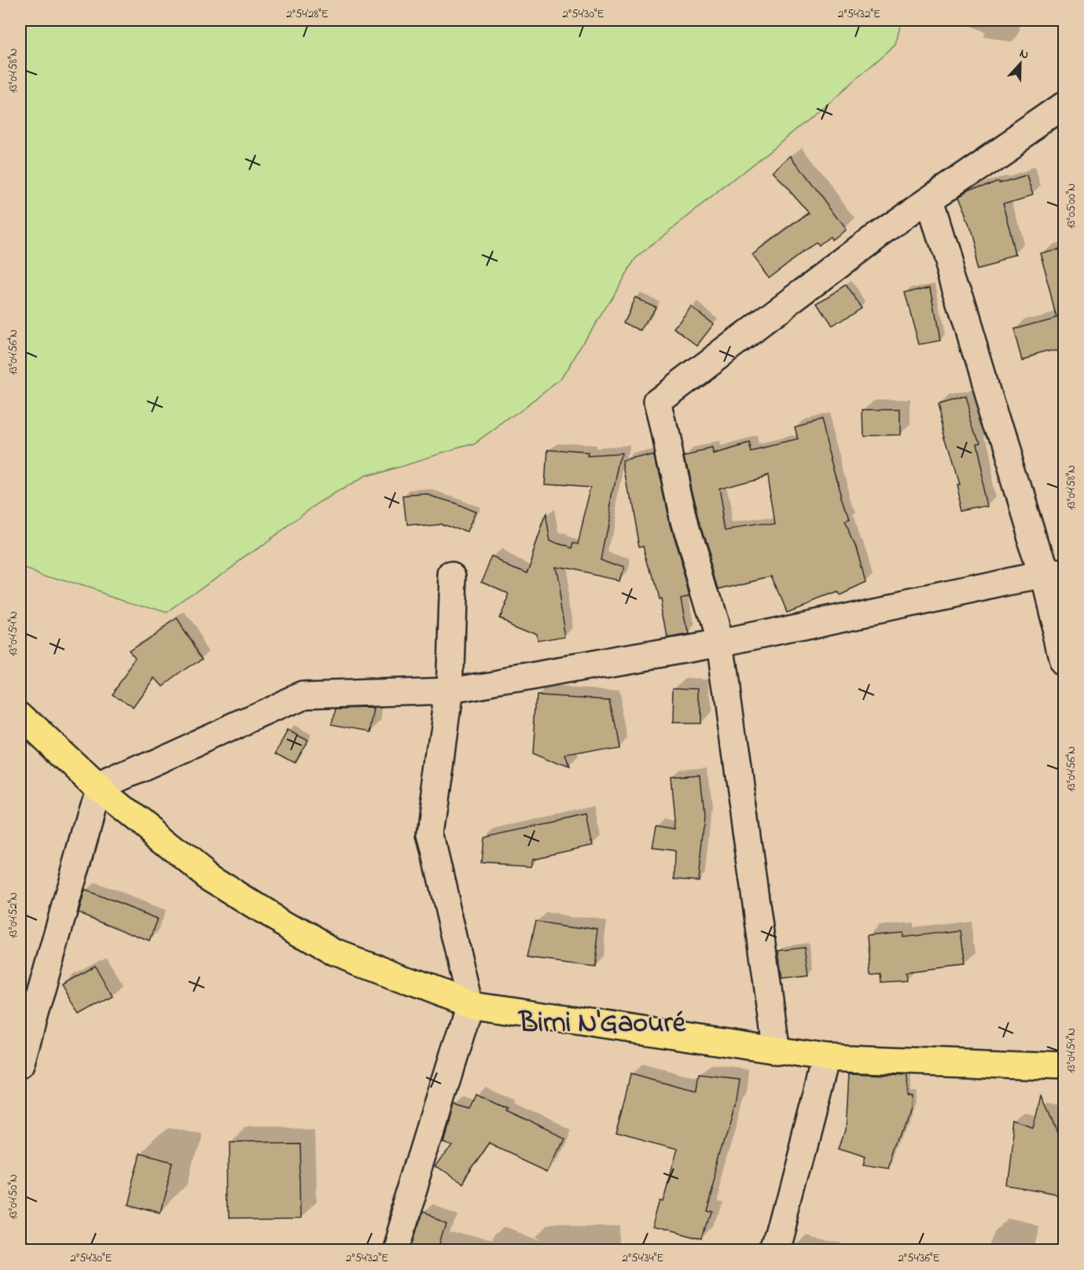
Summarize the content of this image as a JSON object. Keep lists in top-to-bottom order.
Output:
{
  "districts": ["Birni N'Gaouré"],
  "north": "top",
  "coordinates": [
    "2°54'28\"E",
    "2°54'30\"E",
    "2°54'32\"E",
    "13°04'58\"N",
    "13°05'00\"N",
    "13°04'56\"N",
    "13°04'54\"N",
    "13°04'52\"N",
    "13°04'50\"N",
    "2°54'34\"E",
    "2°54'36\"E"
  ]
}
